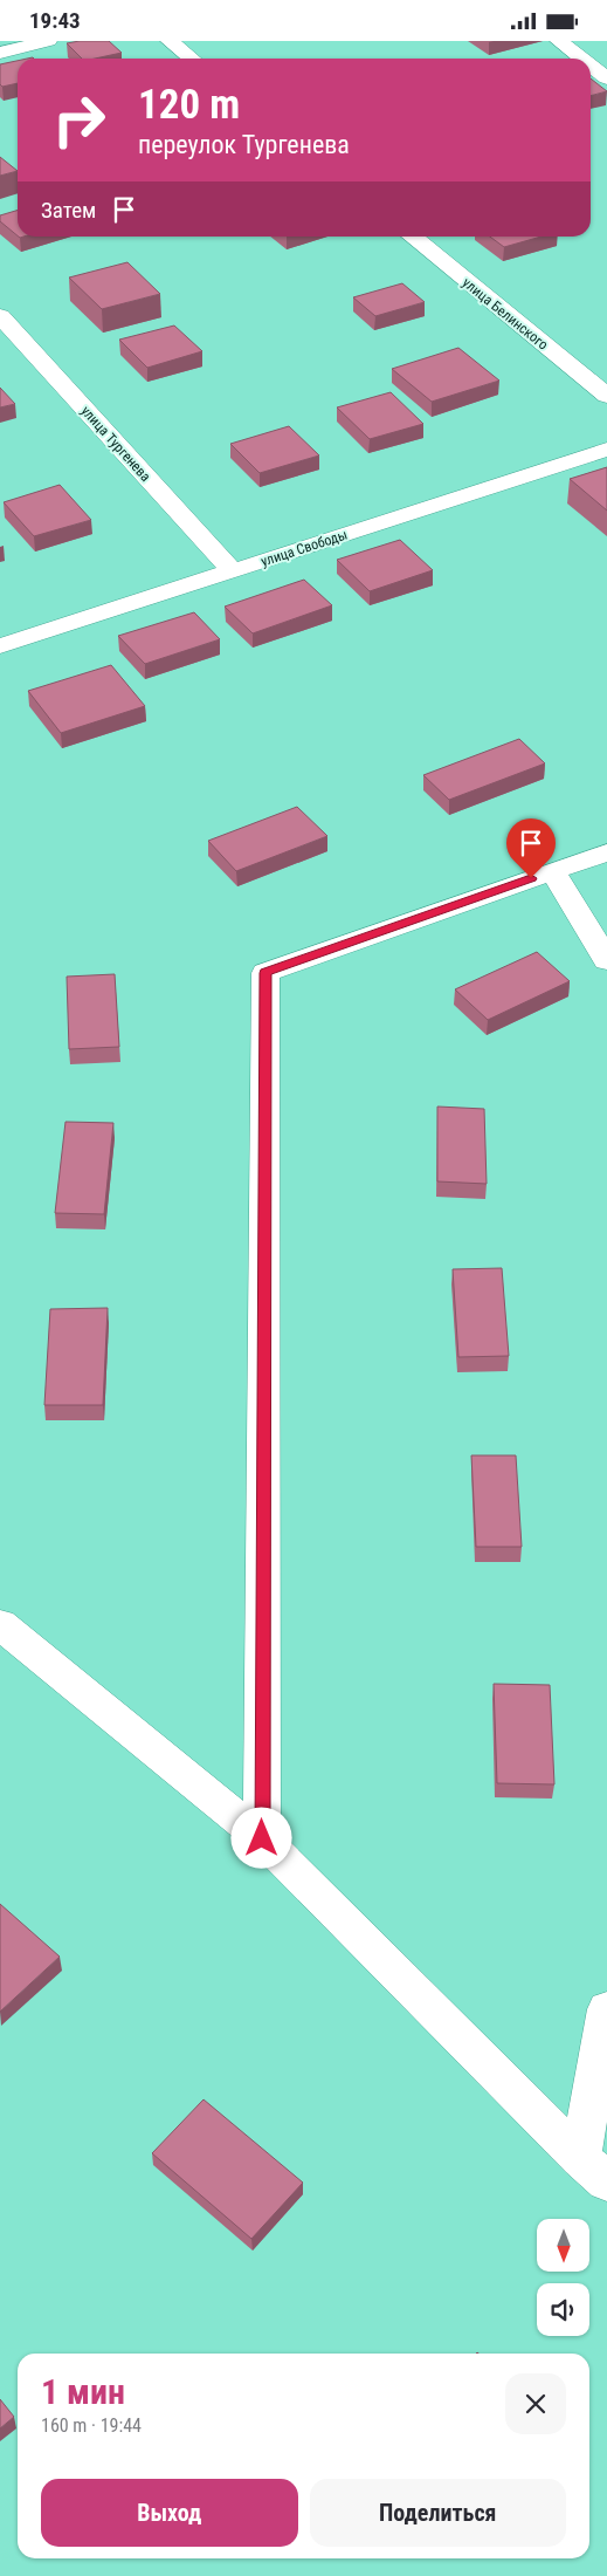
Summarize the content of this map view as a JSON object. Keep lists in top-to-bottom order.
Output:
{
  "streets": {
    "street": ["улица Белинского", "улица Тургенева", "улица Свободы"]
  },
  "crossings": [
    ["улица Тургенева", "улица Свободы"]
  ],
  "north": "bottom",
  "page": {
    "status": "19:43",
    "turn": ["120 m", "переулок Тургенева"],
    "then": "Затем",
    "heading": ["1 мин", "160 m · 19:44"],
    "buttons": ["Выход", "Поделиться"]
  }
}
